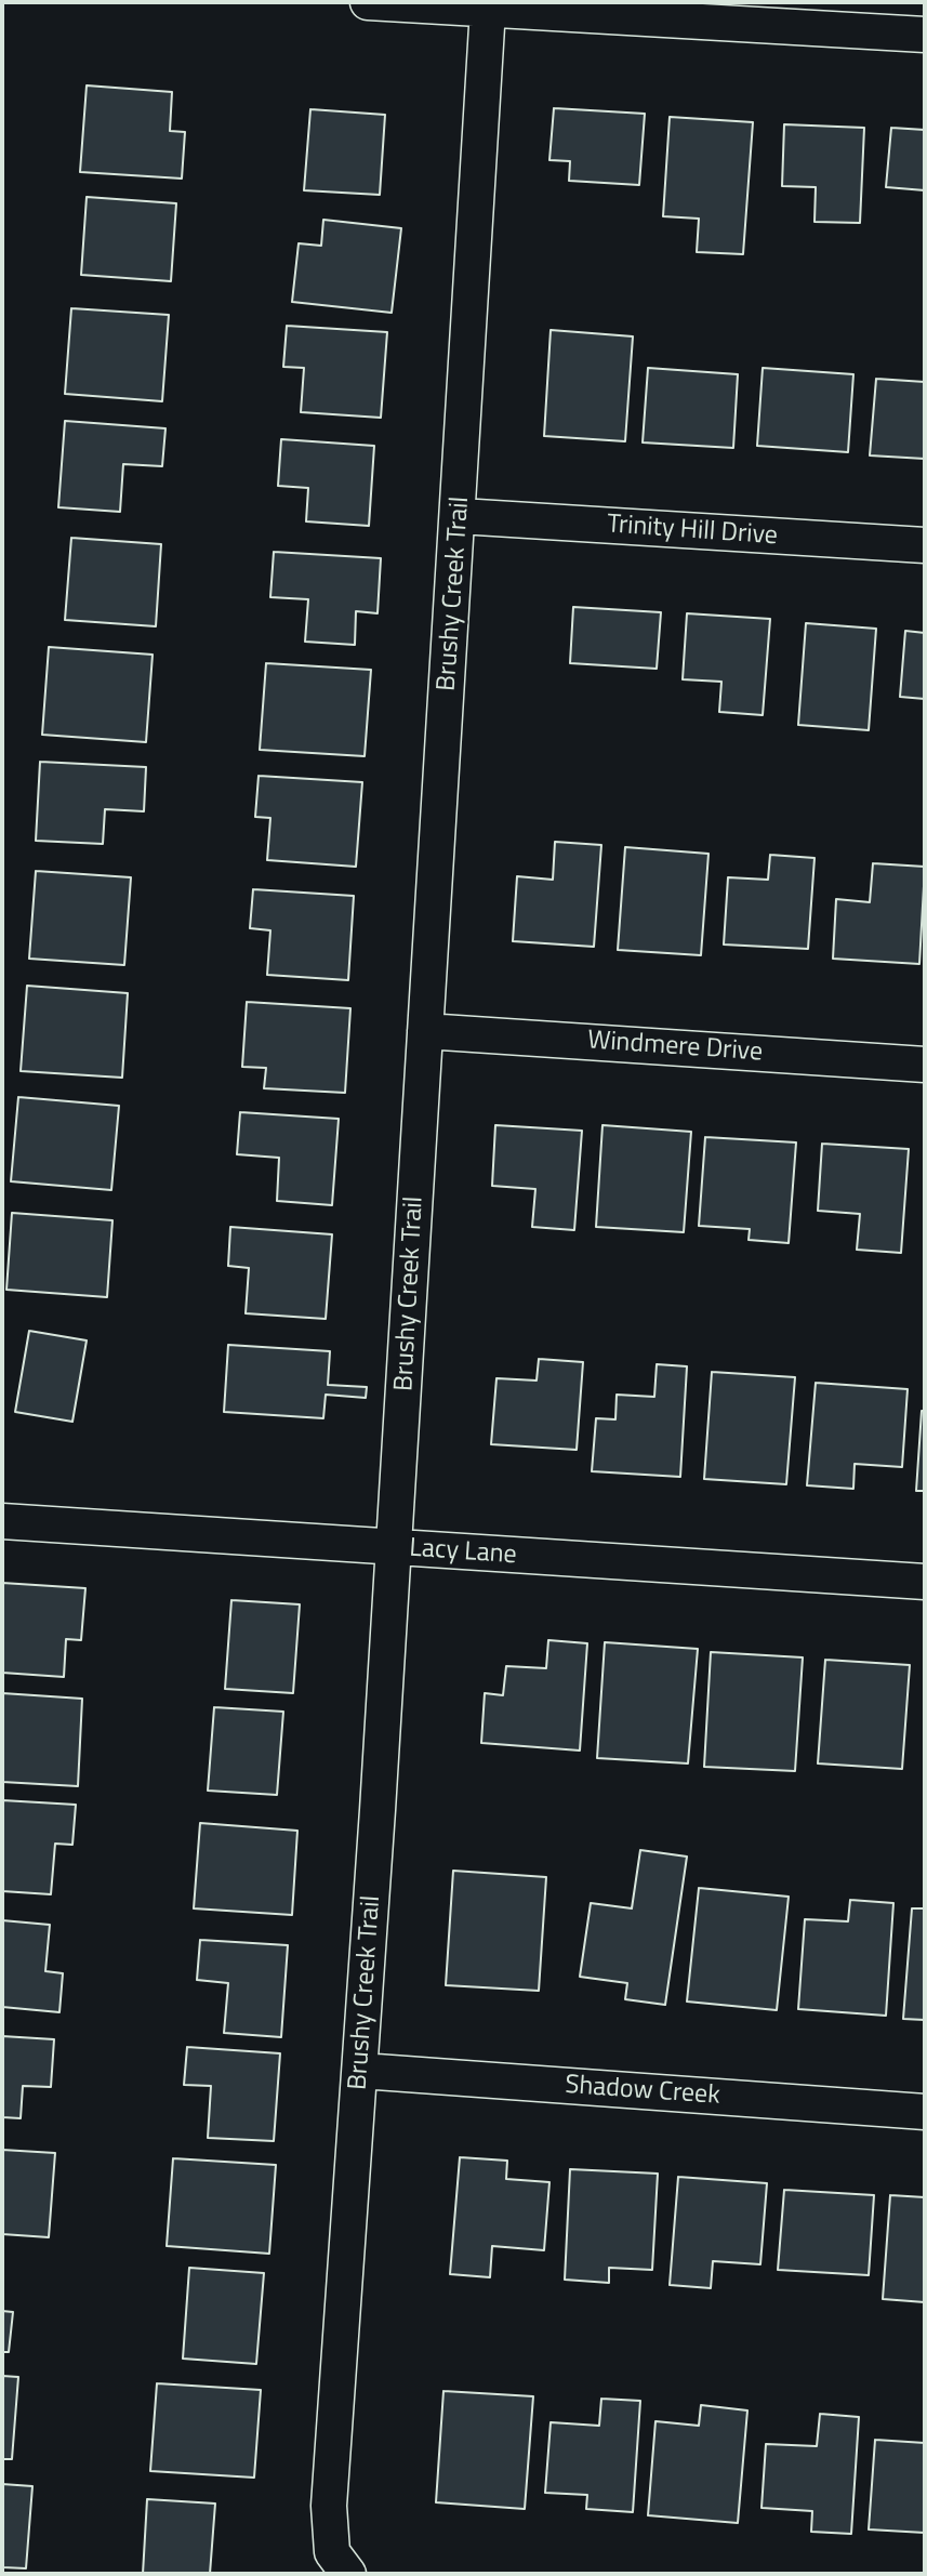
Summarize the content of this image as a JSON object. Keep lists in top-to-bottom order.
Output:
{
  "streets": {
    "street": [
      "Trinity Hill Drive",
      "Brushy Creek Trail",
      "Windmere Drive",
      "Lacy Lane",
      "Shadow Creek"
    ]
  },
  "crossings": [
    ["Trinity Hill Drive", "Brushy Creek Trail"],
    ["Brushy Creek Trail", "Windmere Drive"],
    ["Brushy Creek Trail", "Lacy Lane"],
    ["Brushy Creek Trail", "Shadow Creek"]
  ]
}
